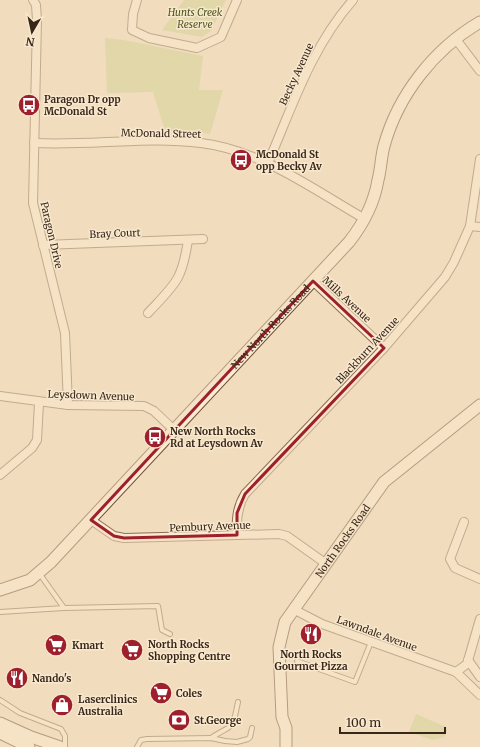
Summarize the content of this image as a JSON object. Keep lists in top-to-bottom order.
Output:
{
  "streets": {
    "street": [
      "Becky Avenue",
      "McDonald Street",
      "Bray Court",
      "Paragon Drive",
      "Mills Avenue",
      "New North Rocks Road",
      "Blackburn Avenue",
      "Leysdown Avenue",
      "Pembury Avenue",
      "North Rocks Road",
      "Lawndale Avenue"
    ]
  },
  "crossings": [
    ["Becky Avenue", "McDonald Street"],
    ["McDonald Street", "Paragon Drive"],
    ["McDonald Street", "New North Rocks Road"],
    ["Bray Court", "Paragon Drive"],
    ["Paragon Drive", "Leysdown Avenue"],
    ["Mills Avenue", "New North Rocks Road"],
    ["Mills Avenue", "Blackburn Avenue"],
    ["New North Rocks Road", "Leysdown Avenue"],
    ["New North Rocks Road", "Pembury Avenue"],
    ["Blackburn Avenue", "Pembury Avenue"],
    ["Pembury Avenue", "North Rocks Road"],
    ["North Rocks Road", "Lawndale Avenue"]
  ],
  "parks": ["Hunts Creek Reserve"],
  "places": {
    "bus stop": ["Paragon Dr opp McDonald St", "McDonald St opp Becky Av", "New North Rocks Rd at Leysdown Av"],
    "restaurant": ["North Rocks Gourmet Pizza", "Nando's"],
    "supermarket": ["Kmart", "North Rocks Shopping Centre", "Coles"],
    "shop": ["Laserclinics Australia"],
    "bank": ["St.George"]
  },
  "scale_bar": "100 m",
  "north": "bottom"
}
